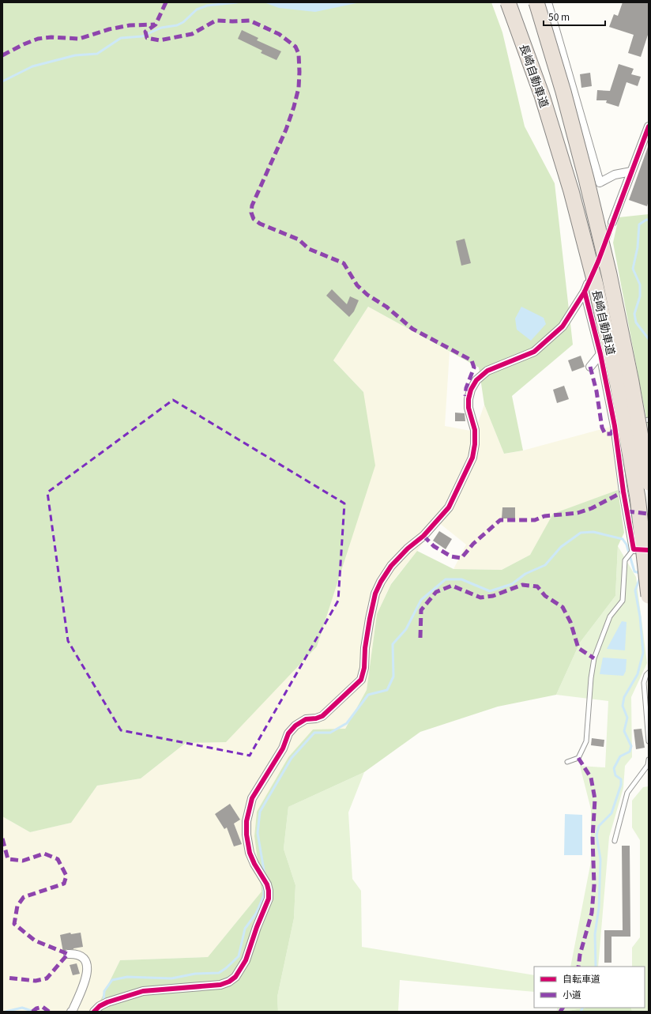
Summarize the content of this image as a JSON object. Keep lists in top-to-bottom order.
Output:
{
  "streets": {
    "highway": ["長崎自動車道"]
  },
  "legend": ["自転車道", "小道"],
  "scale_bar": "50 m"
}
